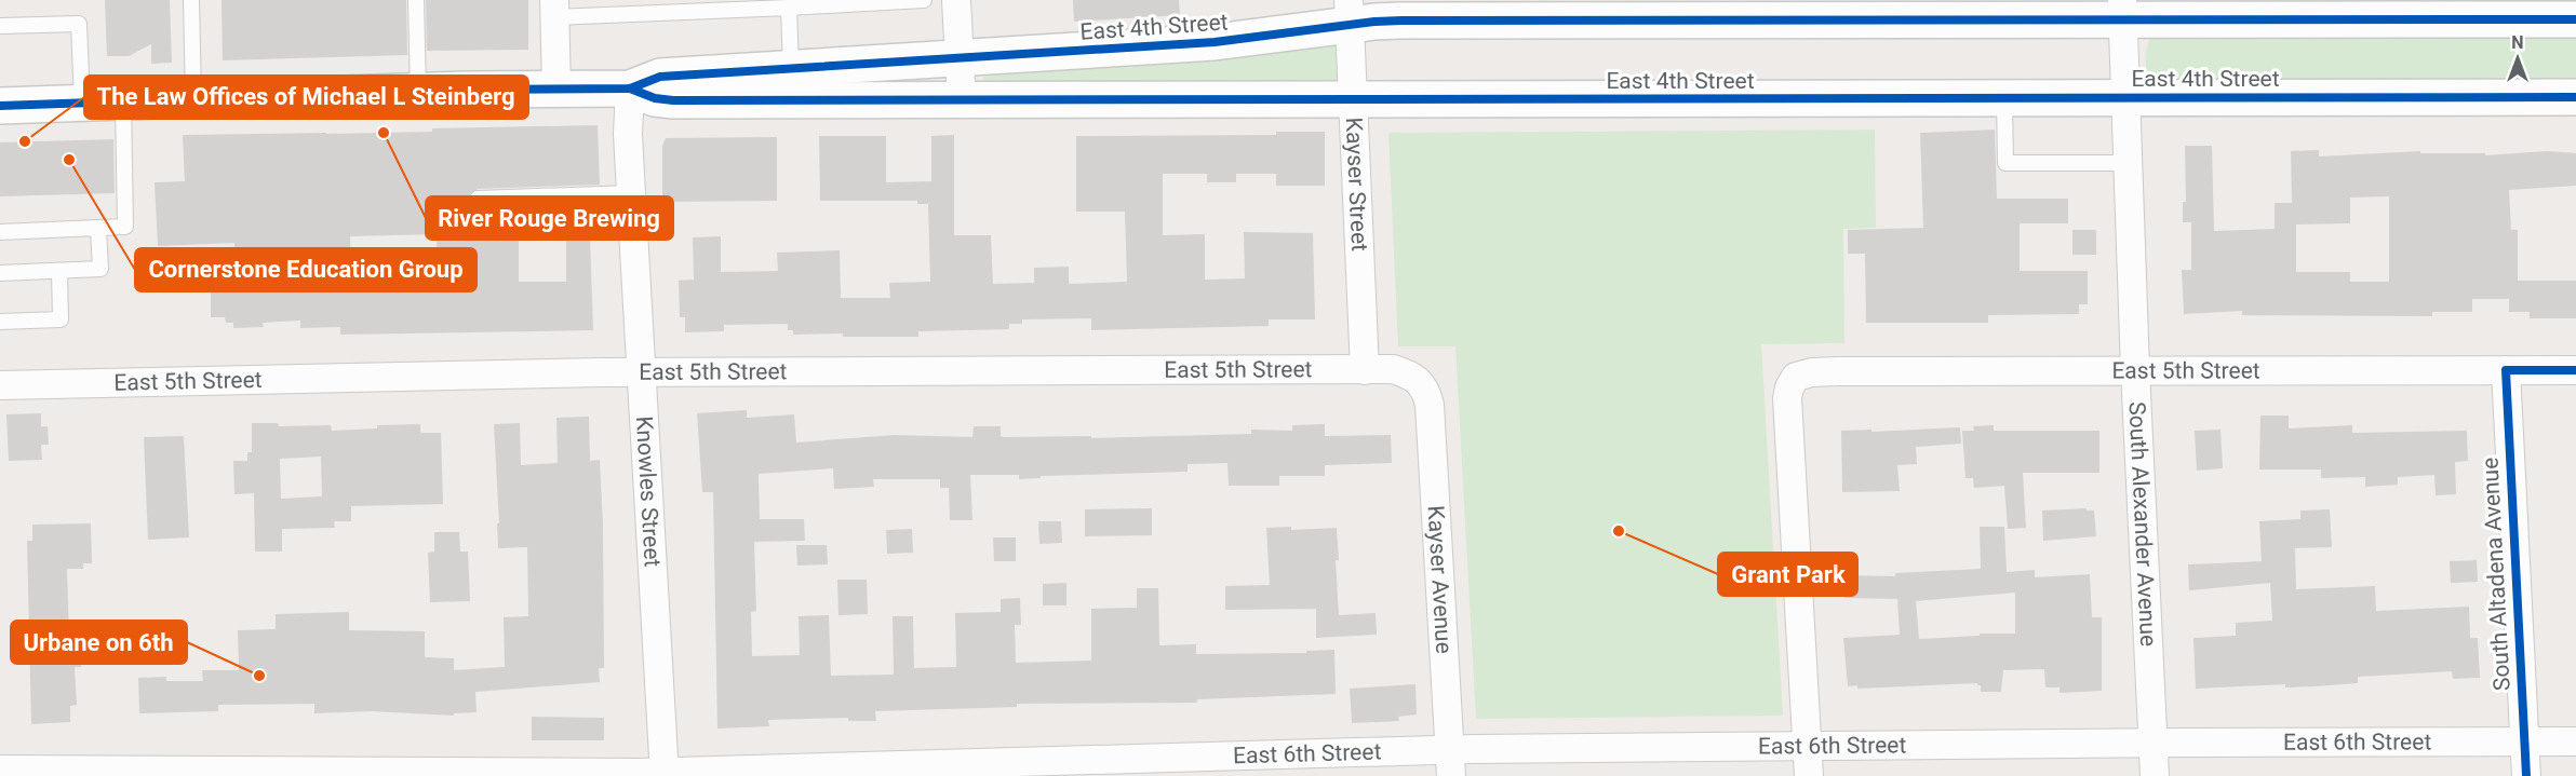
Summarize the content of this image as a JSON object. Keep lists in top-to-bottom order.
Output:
{
  "streets": {
    "street": [
      "East 4th Street",
      "Kayser Street",
      "East 5th Street",
      "Knowles Street",
      "South Alexander Avenue",
      "South Altadena Avenue",
      "Kayser Avenue",
      "East 6th Street"
    ]
  },
  "crossings": [
    ["East 4th Street", "Kayser Street"],
    ["East 4th Street", "Knowles Street"],
    ["East 4th Street", "South Alexander Avenue"],
    ["Kayser Street", "East 5th Street"],
    ["East 5th Street", "Knowles Street"],
    ["East 5th Street", "South Alexander Avenue"],
    ["East 5th Street", "South Altadena Avenue"],
    ["East 5th Street", "Kayser Avenue"],
    ["East 5th Street", "East 6th Street"],
    ["Knowles Street", "East 6th Street"],
    ["South Alexander Avenue", "East 6th Street"],
    ["South Altadena Avenue", "East 6th Street"],
    ["Kayser Avenue", "East 6th Street"]
  ],
  "places": [
    "River Rouge Brewing",
    "The Law Offices of Michael L Steinberg",
    "Cornerstone Education Group",
    "Grant Park",
    "Urbane on 6th"
  ],
  "north": "top"
}
